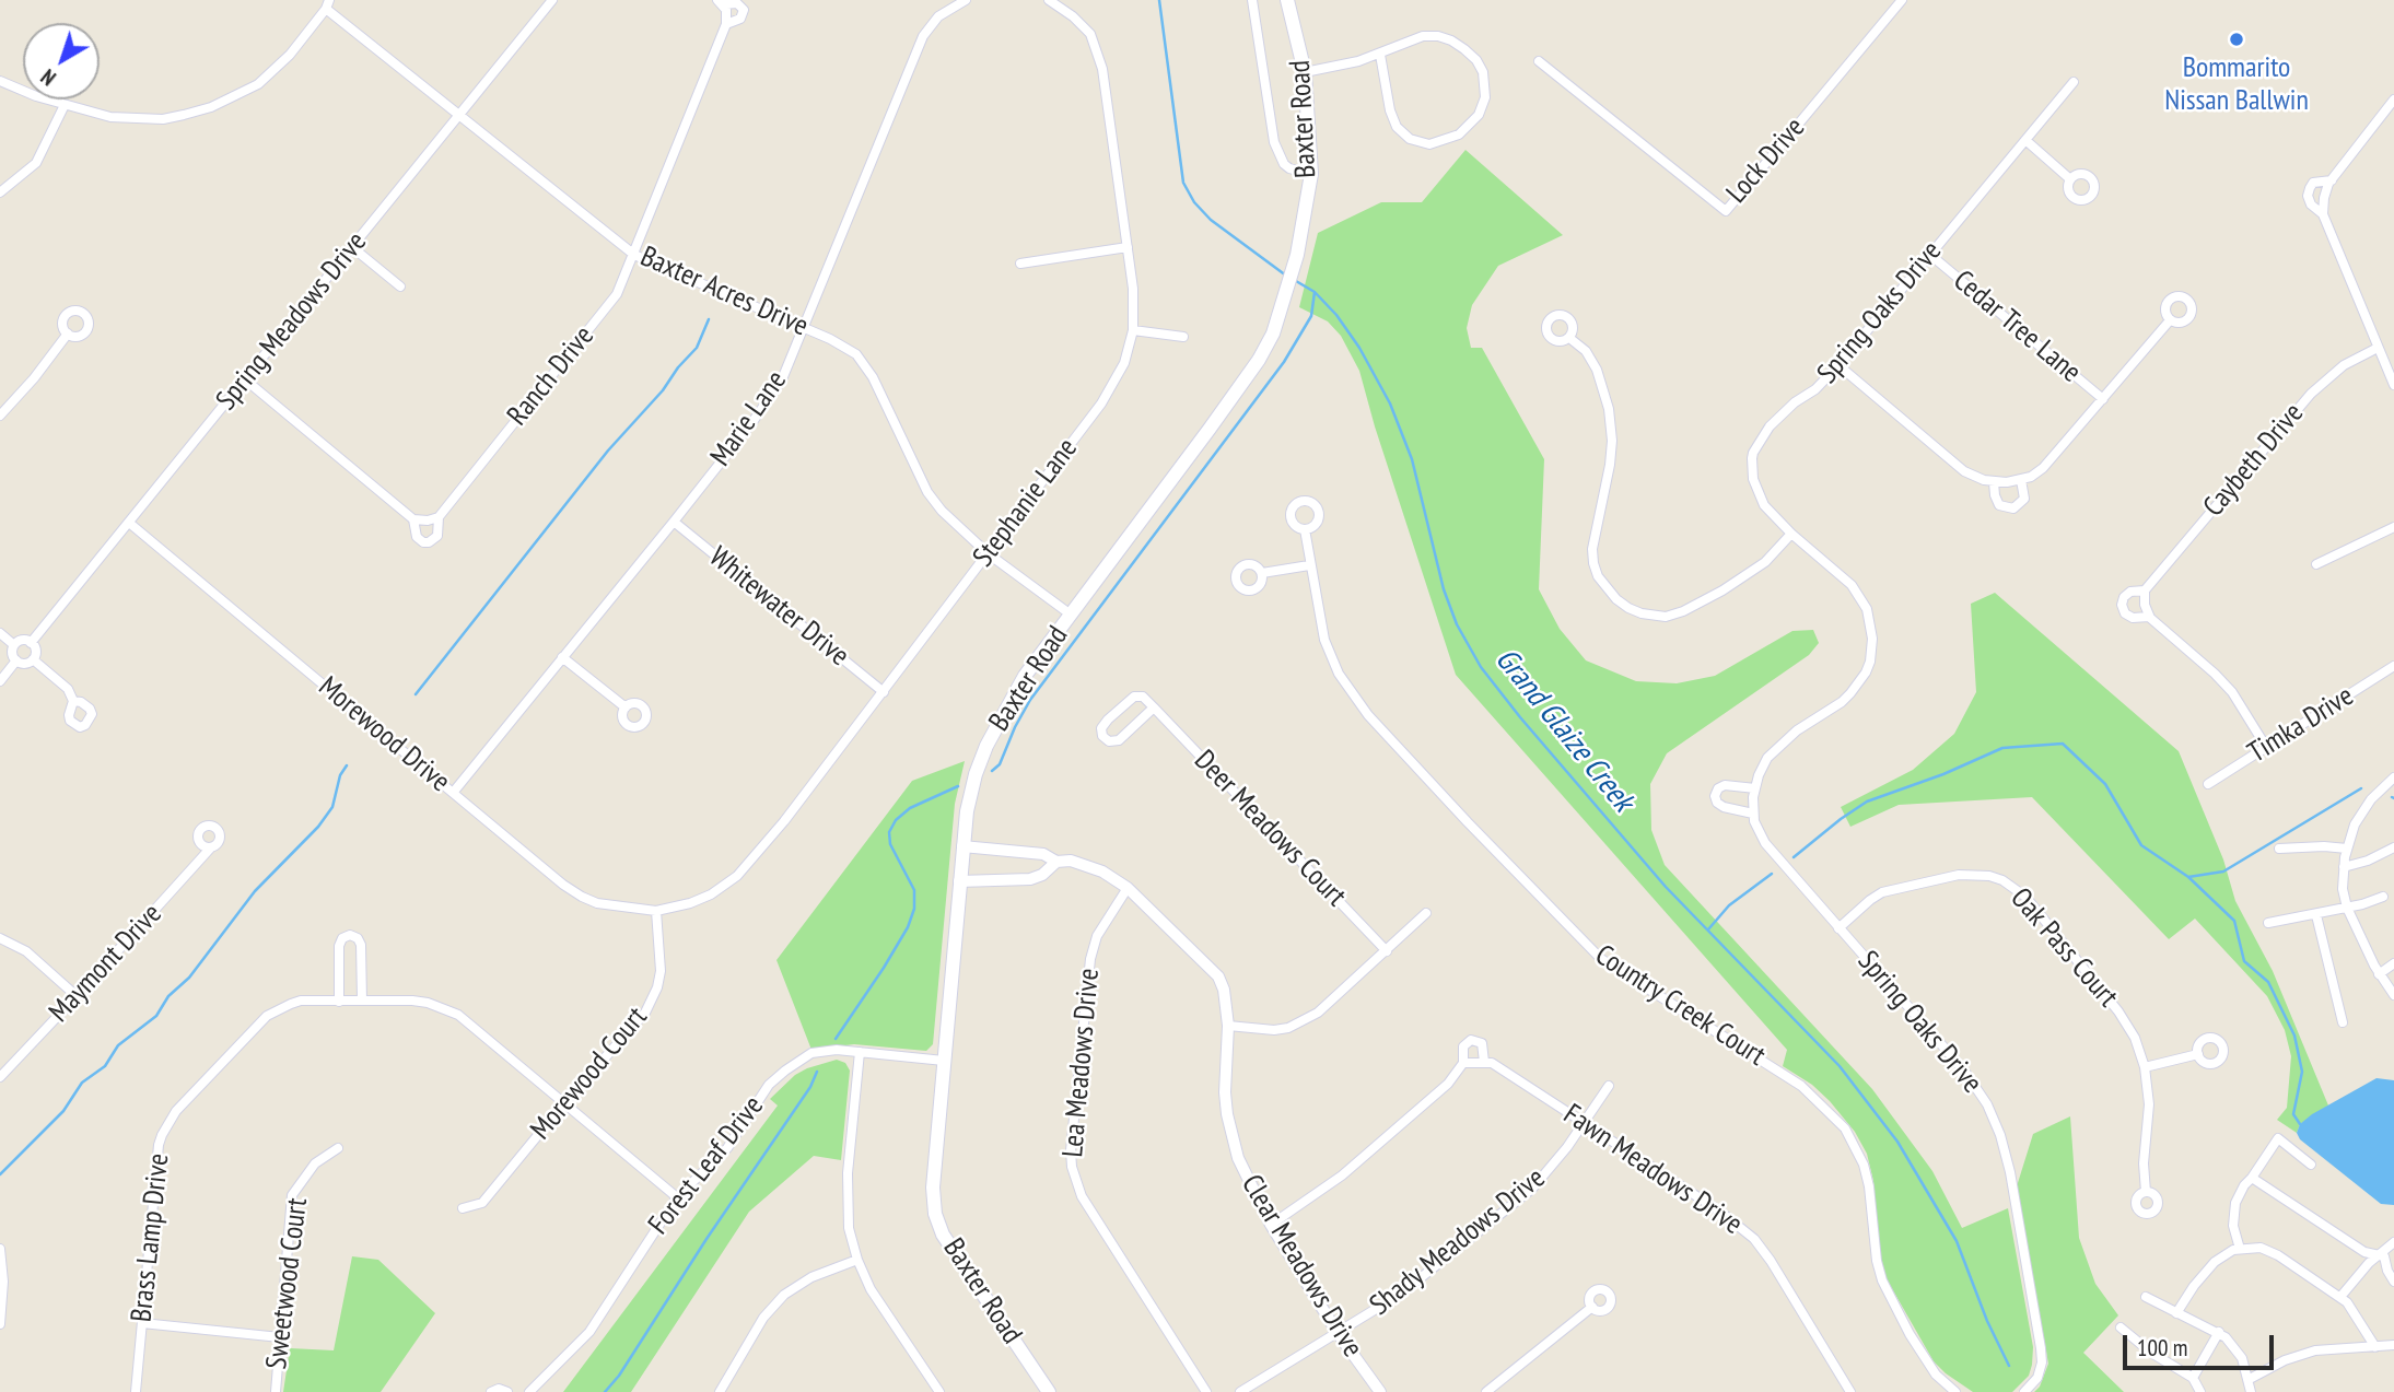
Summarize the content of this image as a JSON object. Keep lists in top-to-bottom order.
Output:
{
  "streets": {
    "main road": ["Baxter Road"],
    "street": [
      "Lock Drive",
      "Baxter Acres Drive",
      "Spring Oaks Drive",
      "Spring Meadows Drive",
      "Cedar Tree Lane",
      "Ranch Drive",
      "Marie Lane",
      "Caybeth Drive",
      "Stephanie Lane",
      "Whitewater Drive",
      "Timka Drive",
      "Morewood Drive",
      "Deer Meadows Court",
      "Oak Pass Court",
      "Maymont Drive",
      "Country Creek Court",
      "Lea Meadows Drive",
      "Morewood Court",
      "Forest Leaf Drive",
      "Fawn Meadows Drive",
      "Brass Lamp Drive",
      "Shady Meadows Drive",
      "Clear Meadows Drive",
      "Sweetwood Court"
    ]
  },
  "crossings": [
    ["Baxter Road", "Baxter Acres Drive"],
    ["Baxter Road", "Forest Leaf Drive"],
    ["Baxter Road", "Clear Meadows Drive"],
    ["Baxter Acres Drive", "Spring Meadows Drive"],
    ["Baxter Acres Drive", "Ranch Drive"],
    ["Baxter Acres Drive", "Marie Lane"],
    ["Baxter Acres Drive", "Stephanie Lane"],
    ["Spring Oaks Drive", "Cedar Tree Lane"],
    ["Spring Oaks Drive", "Oak Pass Court"],
    ["Spring Meadows Drive", "Morewood Drive"],
    ["Marie Lane", "Whitewater Drive"],
    ["Marie Lane", "Morewood Drive"],
    ["Caybeth Drive", "Timka Drive"],
    ["Stephanie Lane", "Whitewater Drive"],
    ["Stephanie Lane", "Morewood Drive"],
    ["Stephanie Lane", "Morewood Court"],
    ["Morewood Drive", "Morewood Court"],
    ["Lea Meadows Drive", "Clear Meadows Drive"],
    ["Morewood Court", "Brass Lamp Drive"],
    ["Forest Leaf Drive", "Brass Lamp Drive"],
    ["Fawn Meadows Drive", "Shady Meadows Drive"],
    ["Shady Meadows Drive", "Clear Meadows Drive"]
  ],
  "water": ["Grand Glaize Creek"],
  "places": ["Bommarito Nissan Ballwin"],
  "scale_bar": "100 m",
  "north": "bottom left"
}
